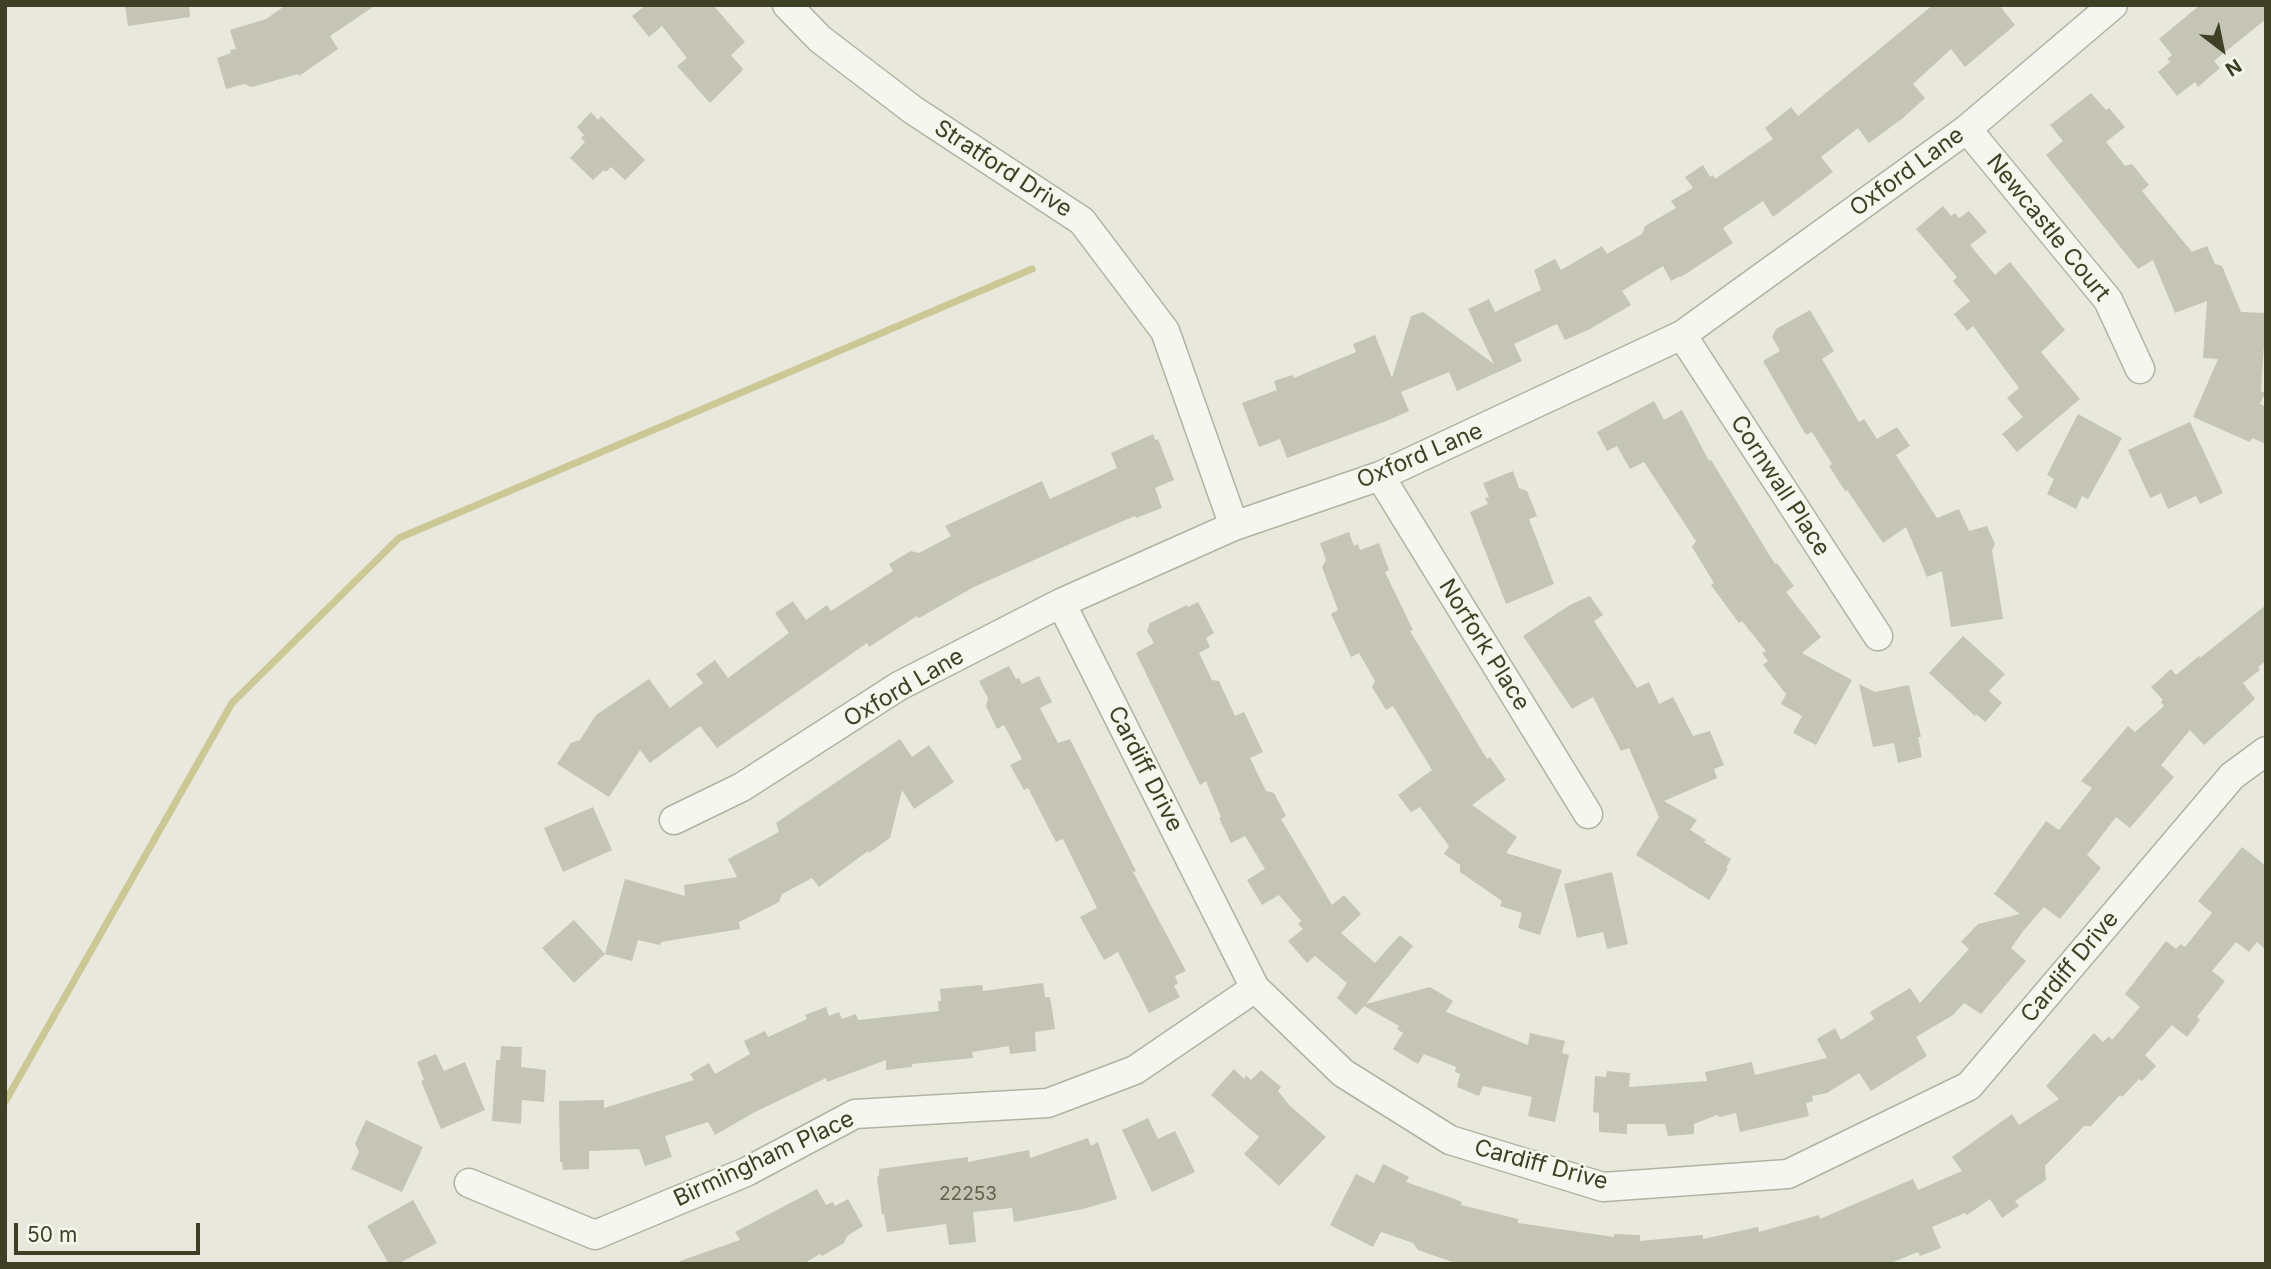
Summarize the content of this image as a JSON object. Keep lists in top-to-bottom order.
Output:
{
  "streets": {
    "street": [
      "Stratford Drive",
      "Oxford Lane",
      "Newcastle Court",
      "Cornwall Place",
      "Norfork Place",
      "Cardiff Drive",
      "Birmingham Place"
    ]
  },
  "crossings": [
    ["Stratford Drive", "Oxford Lane"],
    ["Oxford Lane", "Newcastle Court"],
    ["Oxford Lane", "Cornwall Place"],
    ["Oxford Lane", "Norfork Place"],
    ["Oxford Lane", "Cardiff Drive"],
    ["Cardiff Drive", "Birmingham Place"]
  ],
  "house_numbers": ["22253"],
  "scale_bar": "50 m",
  "north": "bottom right"
}
